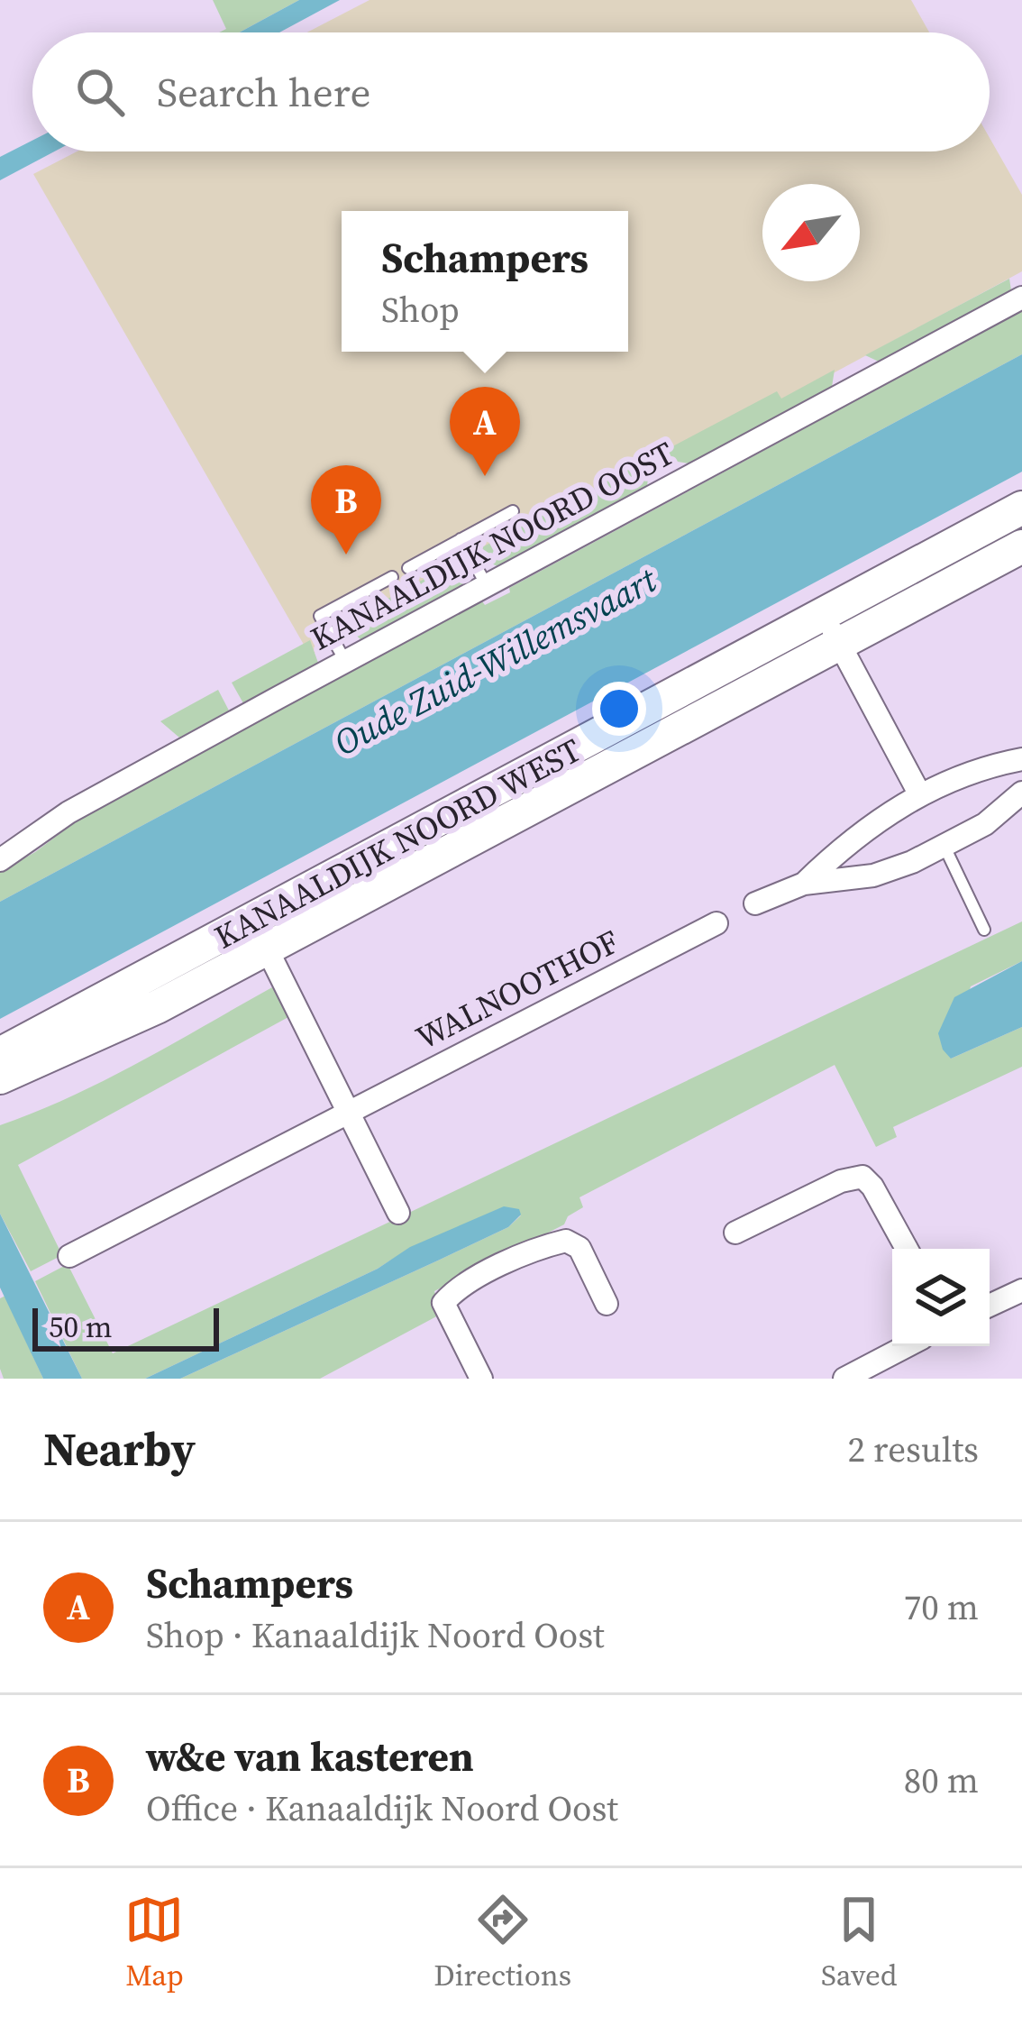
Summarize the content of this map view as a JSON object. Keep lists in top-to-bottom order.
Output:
{
  "streets": {
    "main road": ["KANAALDIJK NOORD WEST"],
    "street": ["KANAALDIJK NOORD OOST", "WALNOOTHOF"]
  },
  "water": ["Oude Zuid-Willemsvaart"],
  "scale_bar": "50 m",
  "north": "bottom left",
  "page": {
    "search": "Search here",
    "popup": ["Schampers", "Shop"],
    "pins": ["A", "B"],
    "scale": "50 m",
    "heading": ["Nearby", "2 results"],
    "list": [
      {
        "mark": "A",
        "name": "Schampers",
        "note": "Shop · Kanaaldijk Noord Oost",
        "value": "70 m"
      },
      {
        "mark": "B",
        "name": "w&e van kasteren",
        "note": "Office · Kanaaldijk Noord Oost",
        "value": "80 m"
      }
    ],
    "nav": ["Map", "Directions", "Saved"]
  }
}
